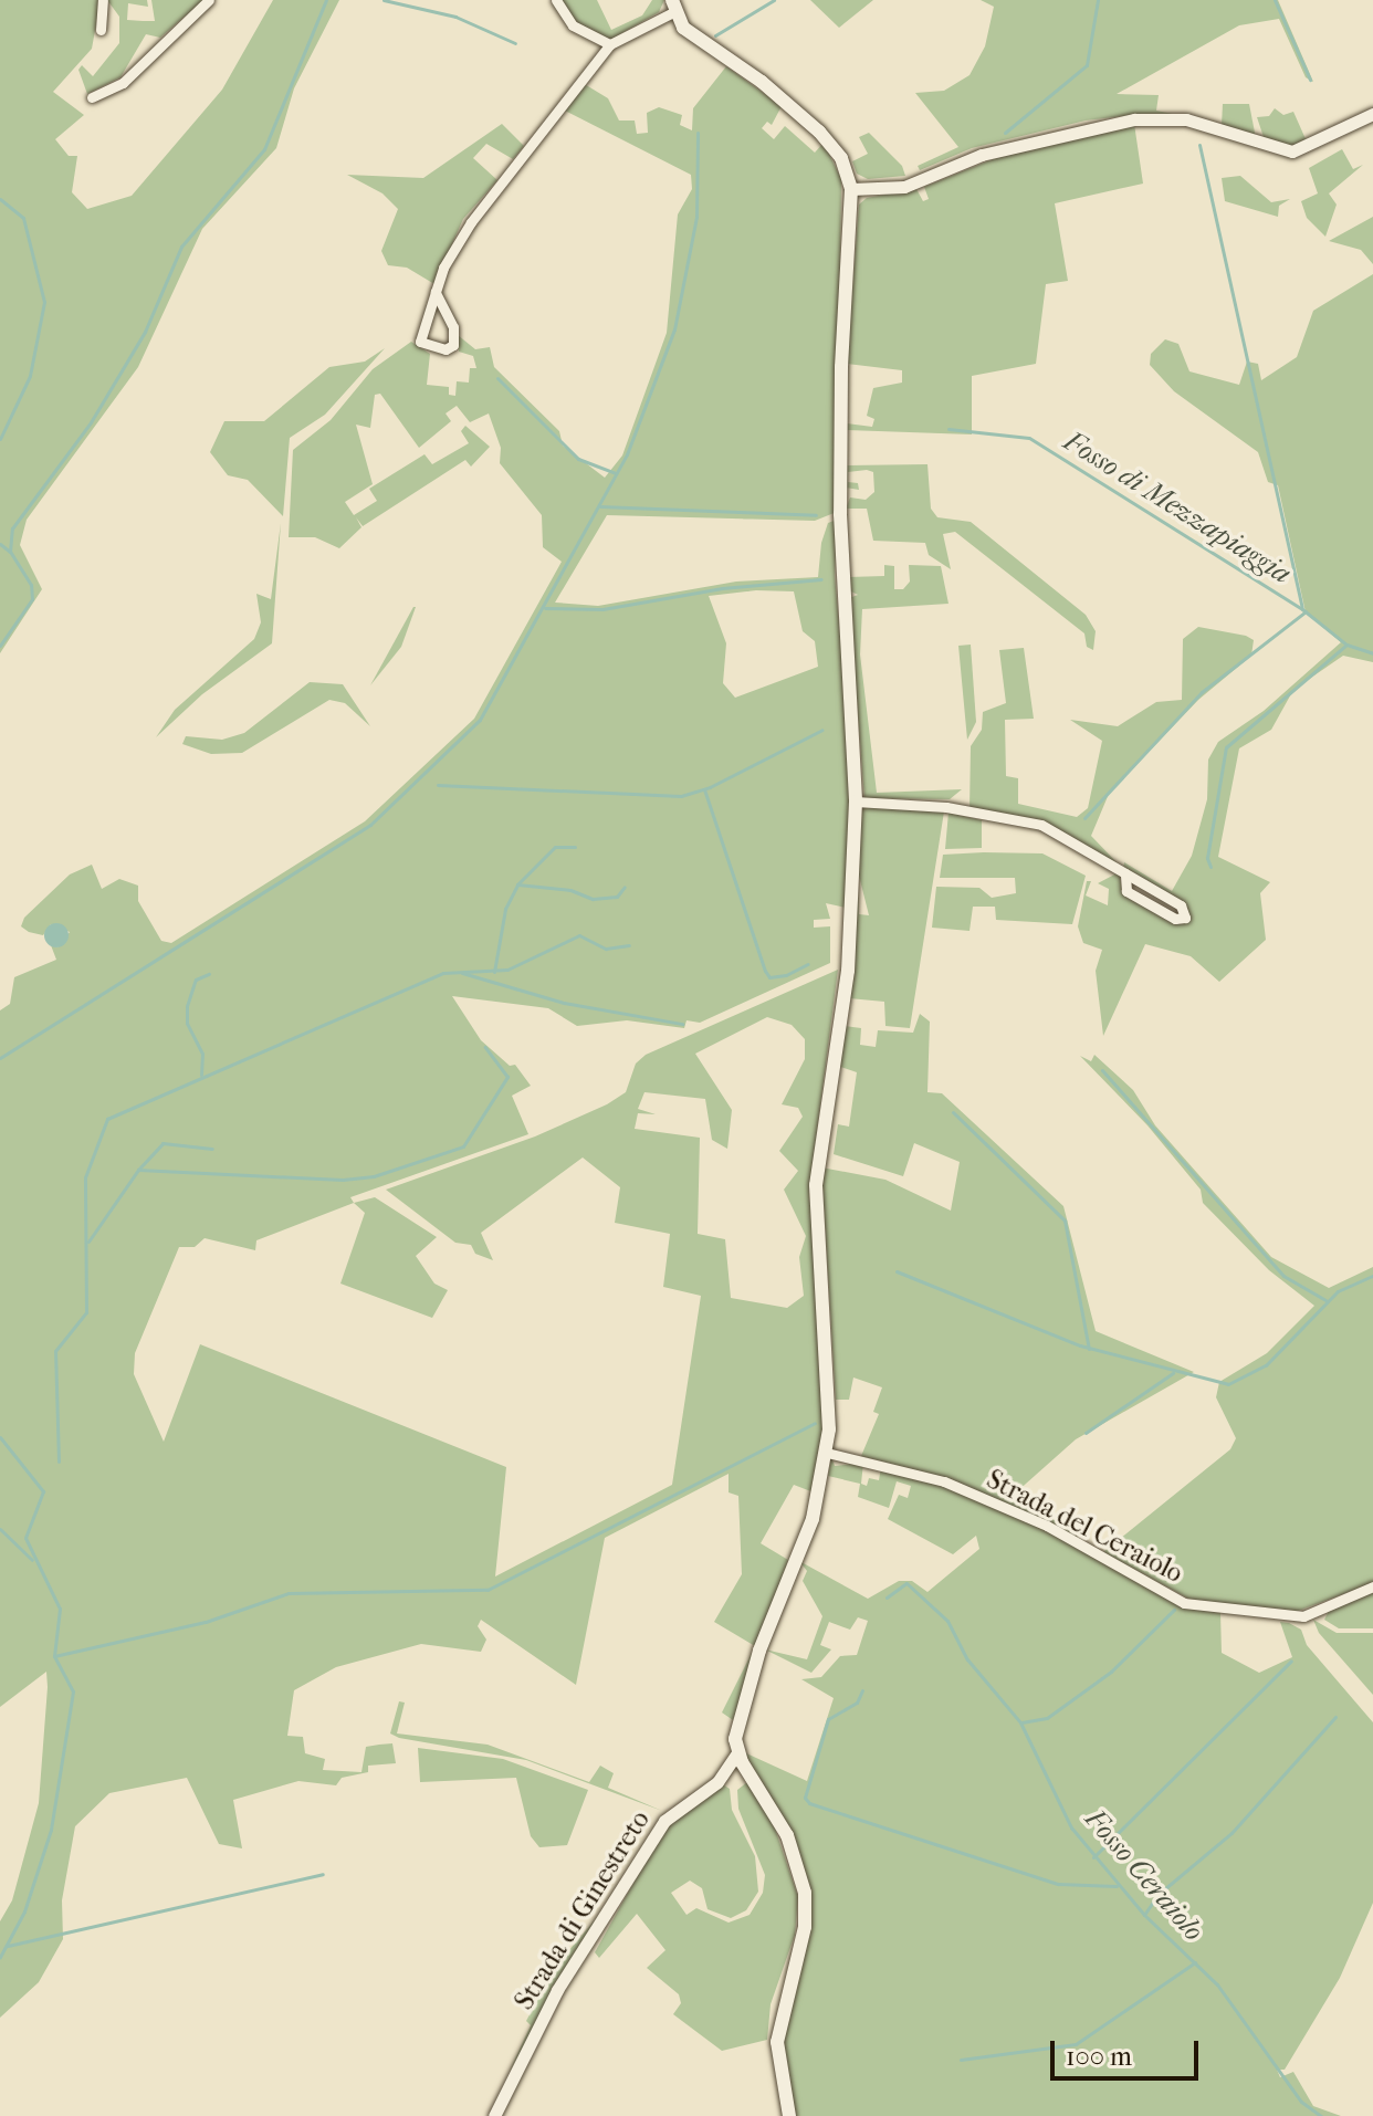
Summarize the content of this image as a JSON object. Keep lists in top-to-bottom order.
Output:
{
  "streets": {
    "street": ["Strada del Ceraiolo", "Strada di Ginestreto"]
  },
  "water": ["Fosso di Mezzapiaggia", "Fosso Ceraiolo"],
  "scale_bar": "100 m"
}
